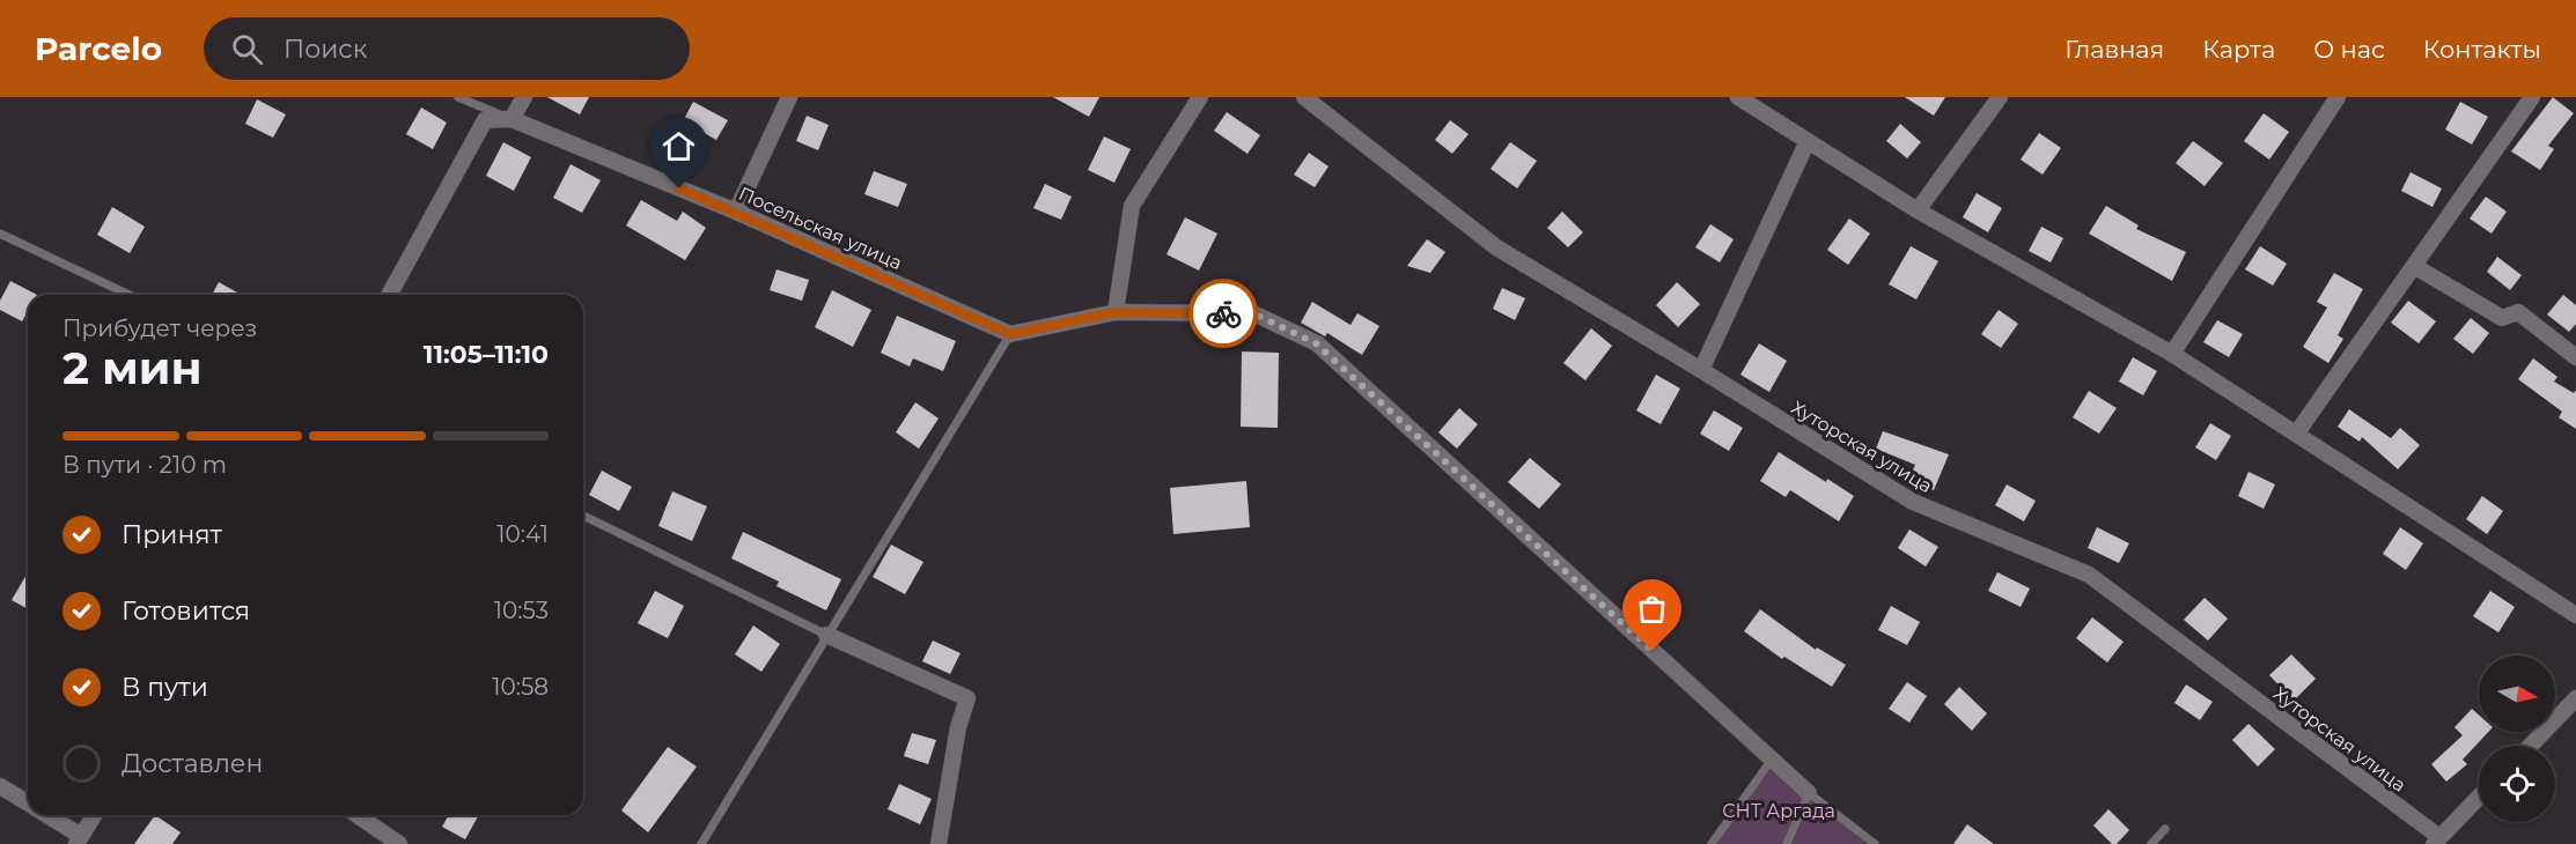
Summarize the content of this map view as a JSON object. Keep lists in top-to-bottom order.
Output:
{
  "streets": {
    "street": ["Посельская улица", "Хуторская улица"]
  },
  "parks": ["СНТ Аргада"],
  "north": "right",
  "page": {
    "header": "Parcelo",
    "search": "Поиск",
    "nav": [
      "Главная",
      "Карта",
      "О нас",
      "Контакты"
    ],
    "heading": ["2 мин", "Прибудет через", "11:05–11:10"],
    "bar": "В пути · 210 m",
    "list": [
      ["Принят", "10:41"],
      ["Готовится", "10:53"],
      ["В пути", "10:58"],
      "Доставлен"
    ]
  }
}
